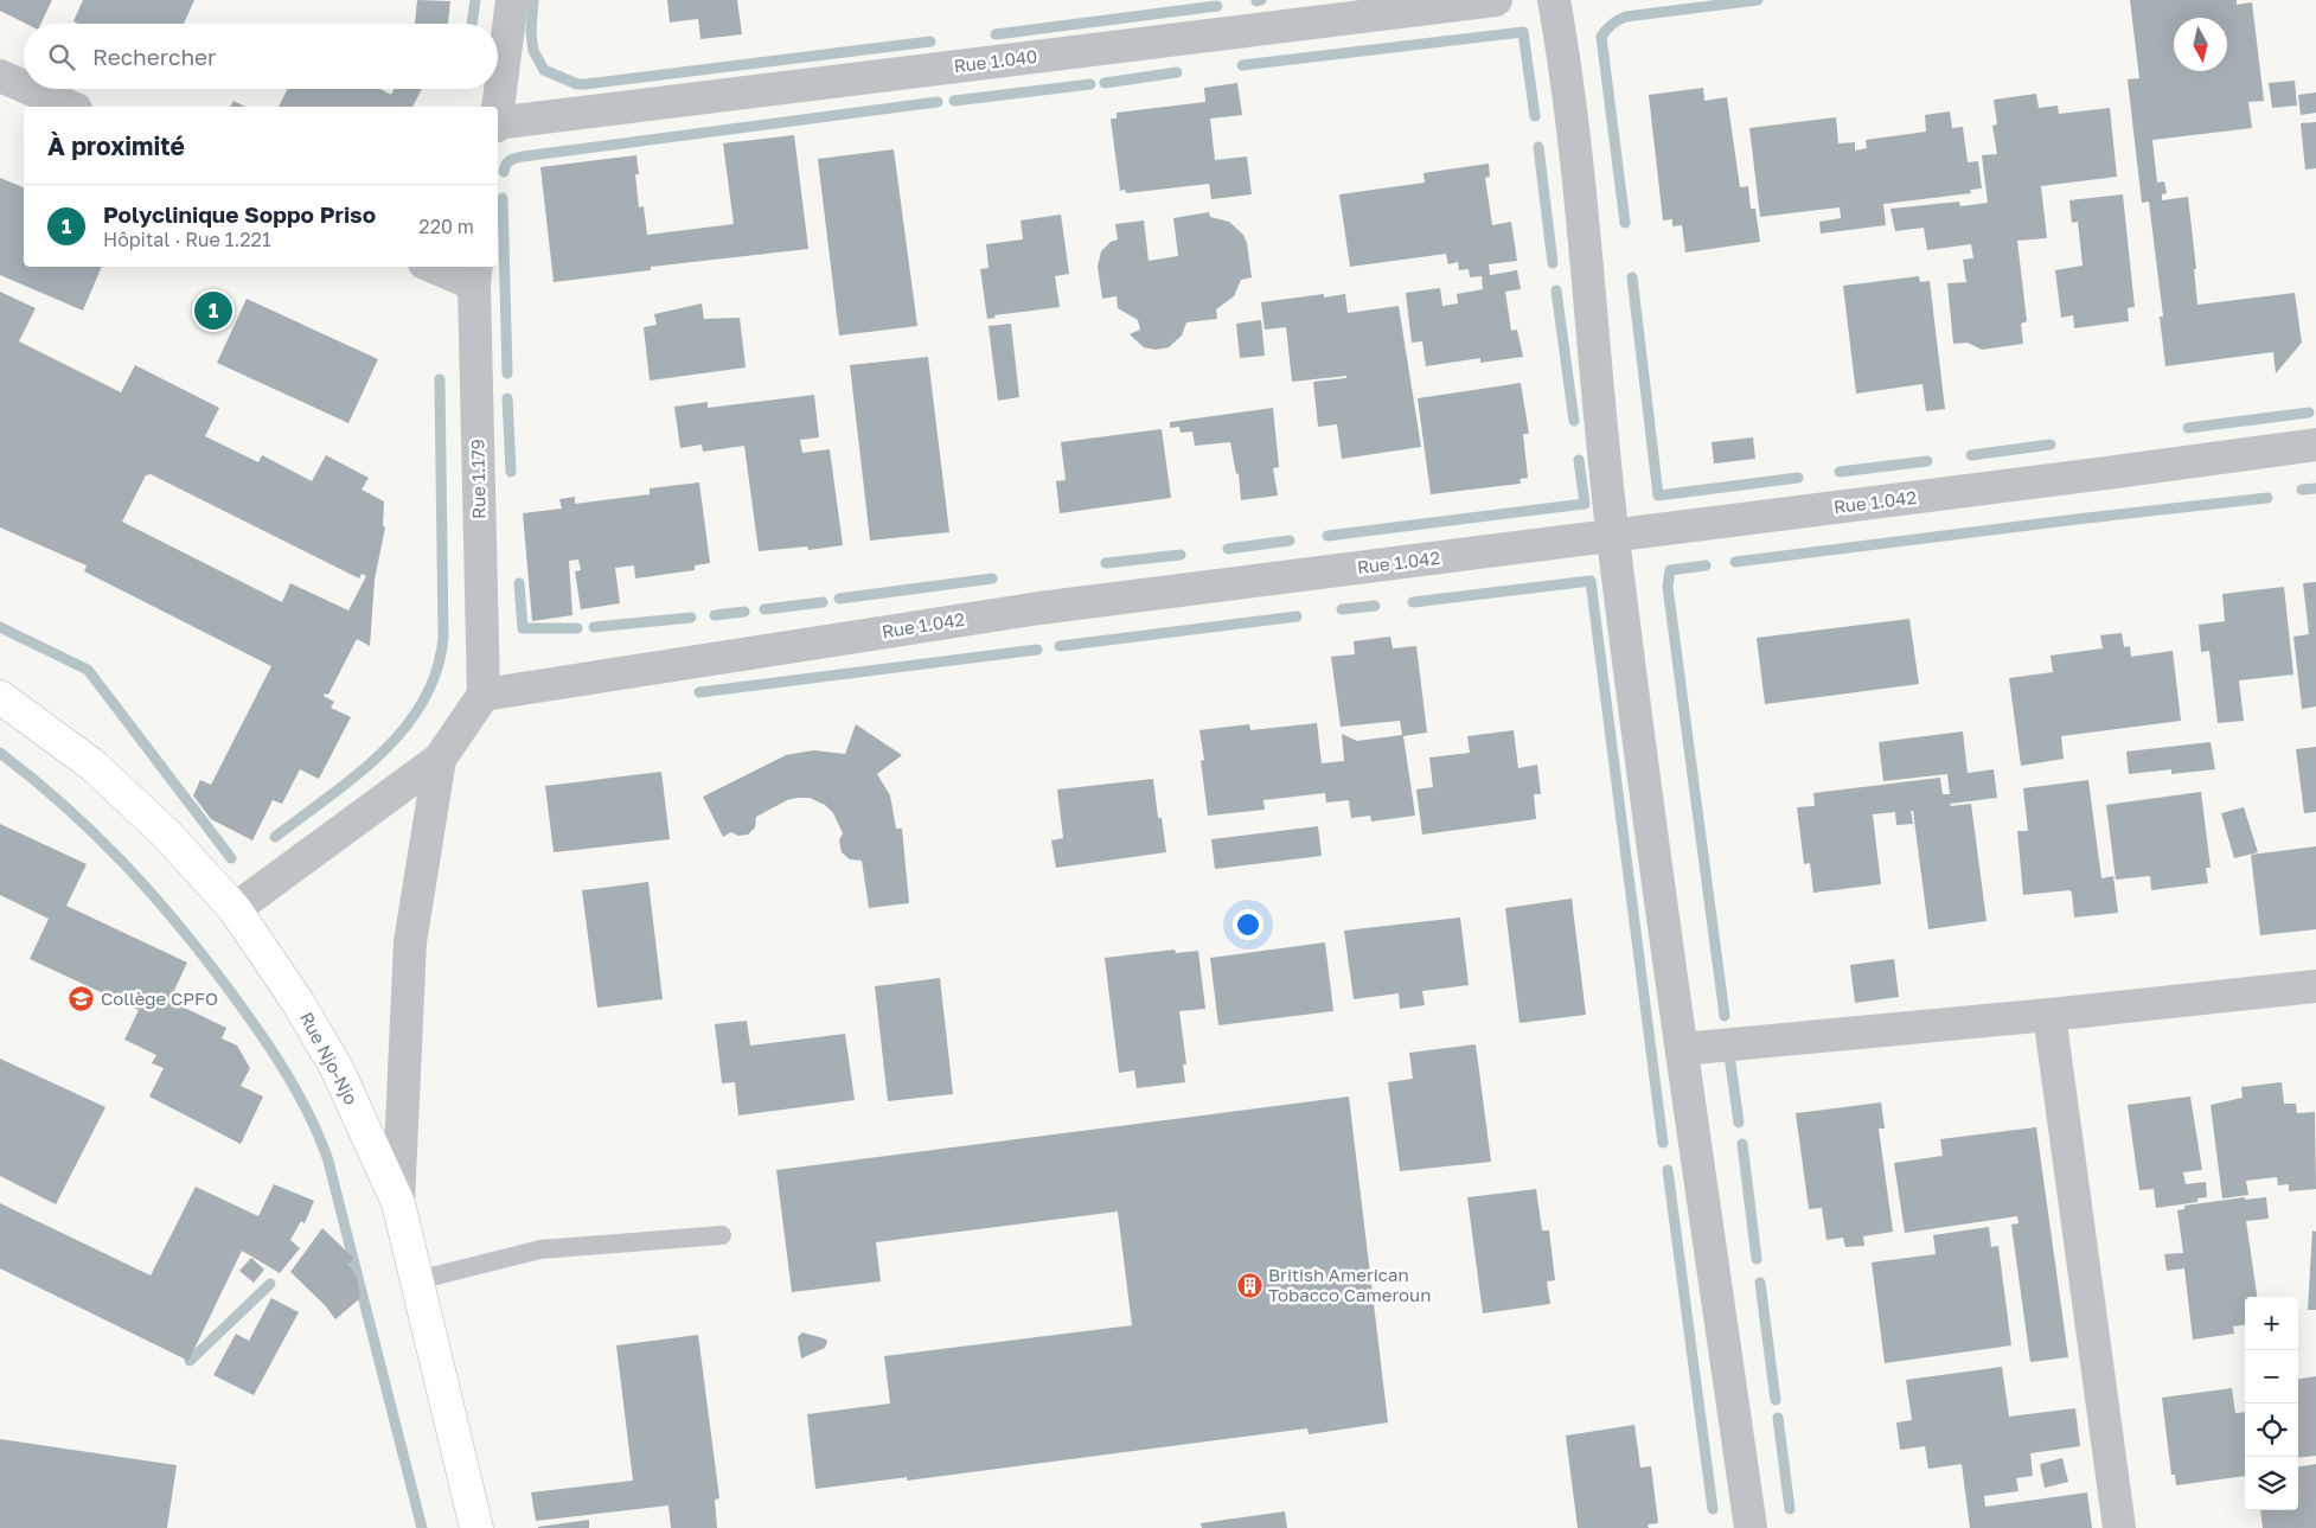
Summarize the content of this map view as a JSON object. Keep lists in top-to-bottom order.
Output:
{
  "streets": {
    "main road": ["Rue Njo-Njo"],
    "street": ["Rue 1.040", "Rue 1.179", "Rue 1.042"]
  },
  "crossings": [
    ["Rue 1.179", "Rue 1.042"]
  ],
  "places": {
    "school or university": ["Collège CPFO"],
    "building": ["British American Tobacco Cameroun"]
  },
  "north": "bottom",
  "page": {
    "search": "Rechercher",
    "heading": "À proximité",
    "list": [
      {
        "mark": "1",
        "name": "Polyclinique Soppo Priso",
        "note": "Hôpital · Rue 1.221",
        "value": "220 m"
      }
    ],
    "pins": "1",
    "map_buttons": ["+", "−"]
  }
}
